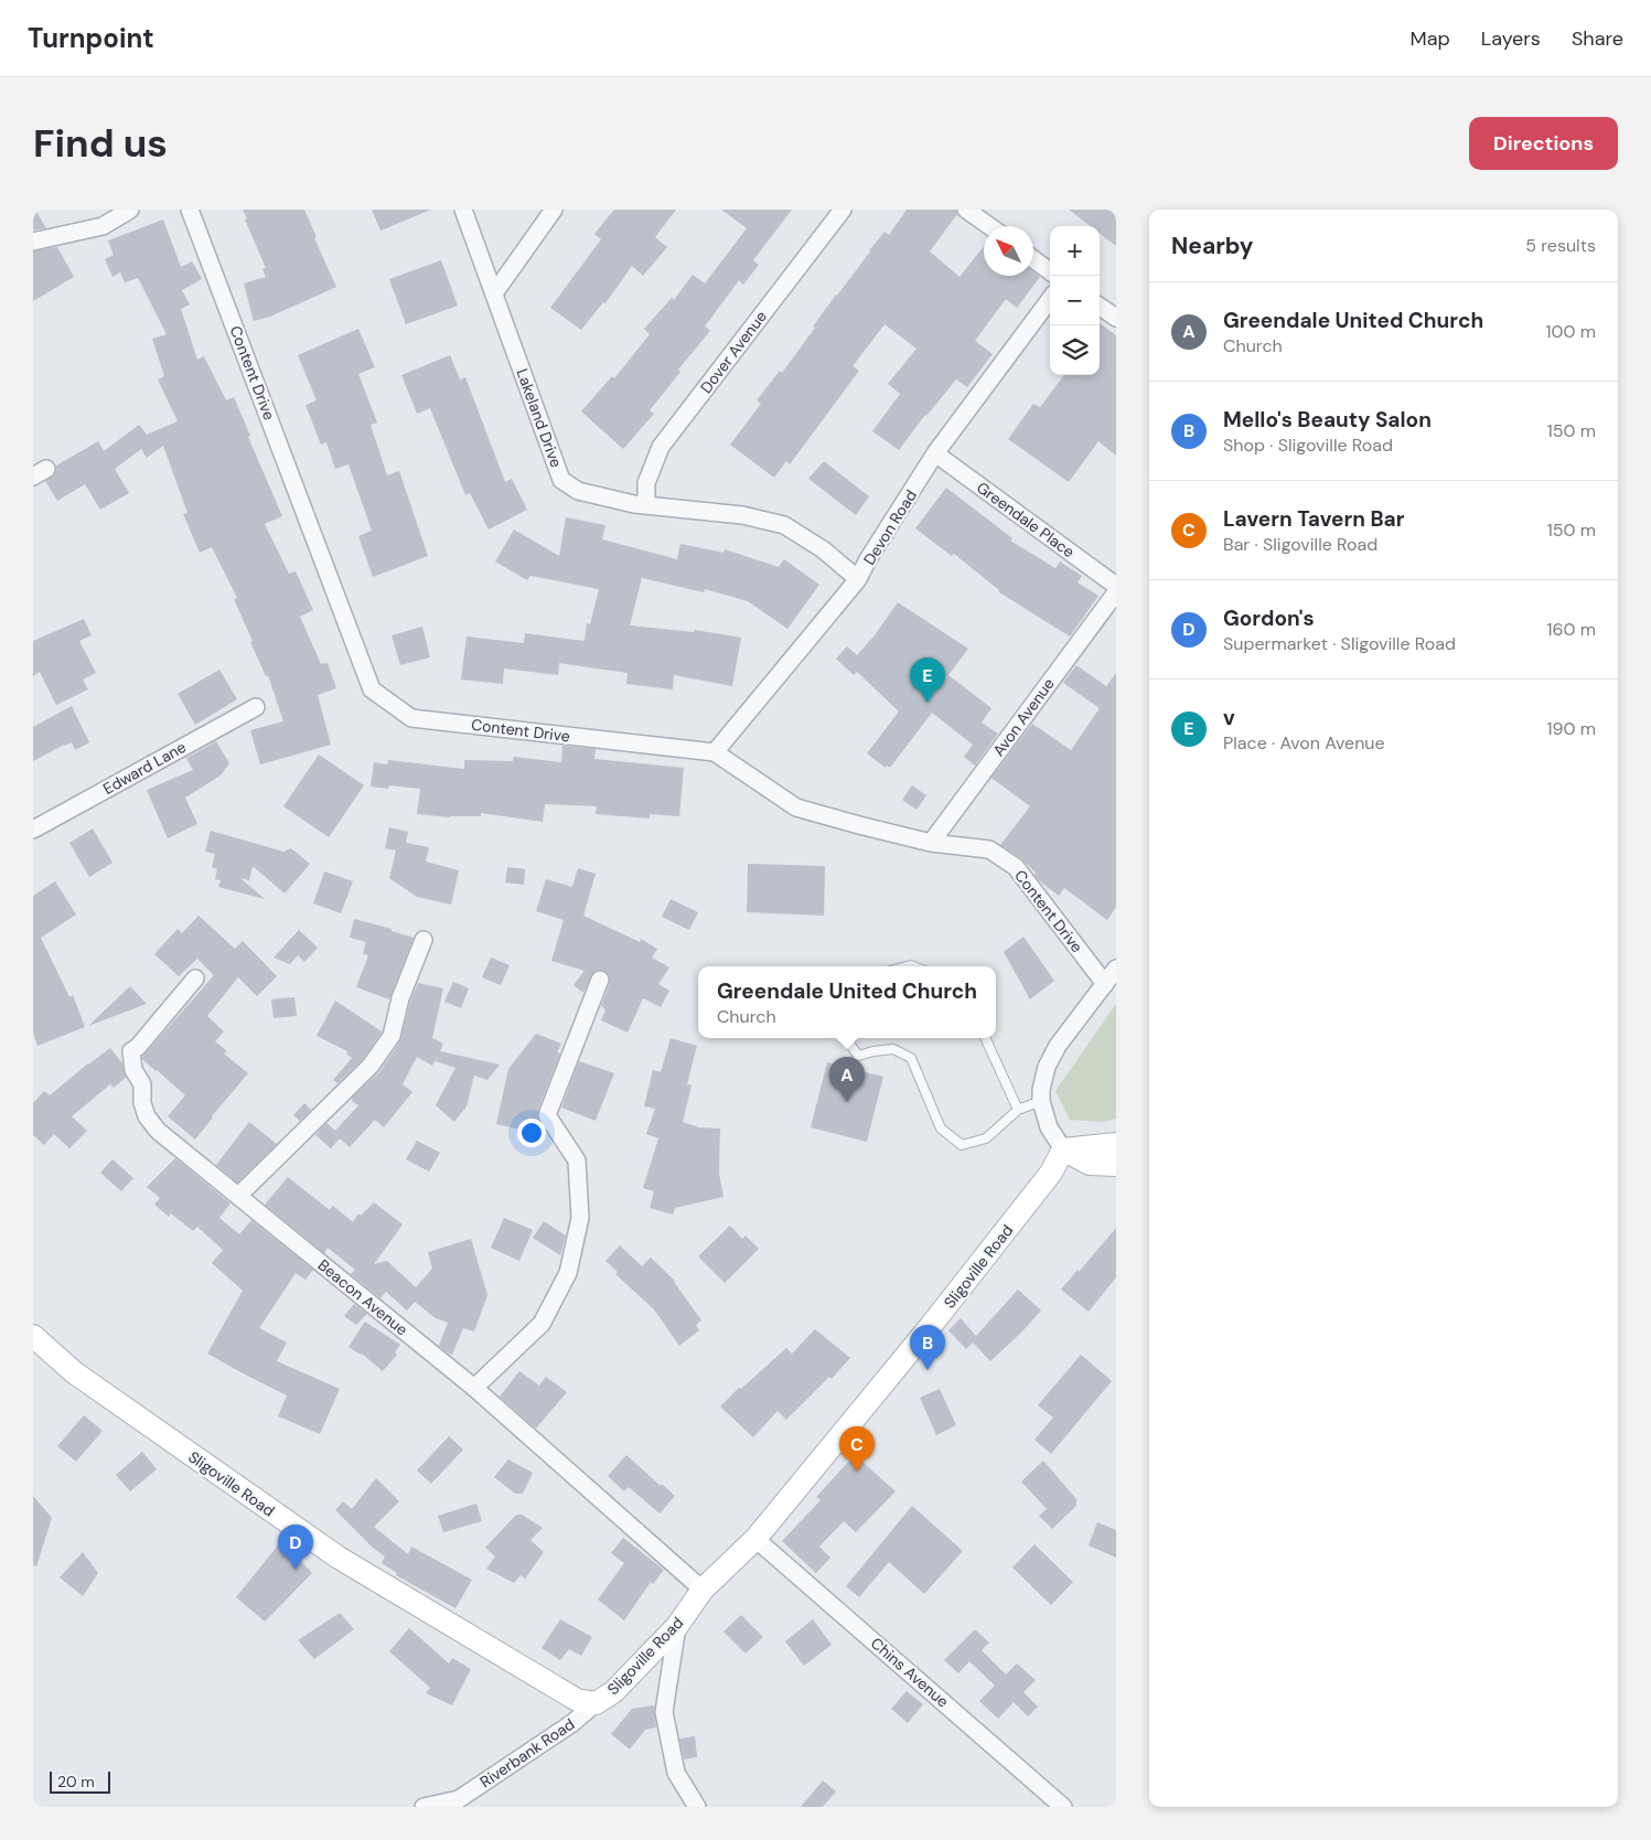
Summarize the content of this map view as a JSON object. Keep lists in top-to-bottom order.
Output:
{
  "streets": {
    "street": [
      "Dover Avenue",
      "Content Drive",
      "Lakeland Drive",
      "Greendale Place",
      "Devon Road",
      "Avon Avenue",
      "Edward Lane",
      "Sligoville Road",
      "Beacon Avenue",
      "Chins Avenue",
      "Riverbank Road"
    ]
  },
  "crossings": [
    ["Dover Avenue", "Lakeland Drive"],
    ["Content Drive", "Devon Road"],
    ["Content Drive", "Avon Avenue"],
    ["Lakeland Drive", "Devon Road"],
    ["Greendale Place", "Devon Road"],
    ["Sligoville Road", "Beacon Avenue"],
    ["Sligoville Road", "Chins Avenue"],
    ["Sligoville Road", "Riverbank Road"]
  ],
  "scale_bar": "20 m",
  "north": "top left",
  "page": {
    "header": "Turnpoint",
    "nav": ["Map", "Layers", "Share"],
    "buttons": "Directions",
    "title": "Find us",
    "heading": ["Nearby", "5 results"],
    "map_buttons": ["+", "−"],
    "list": [
      {
        "mark": "A",
        "name": "Greendale United Church",
        "note": "Church",
        "value": "100 m"
      },
      {
        "mark": "B",
        "name": "Mello's Beauty Salon",
        "note": "Shop · Sligoville Road",
        "value": "150 m"
      },
      {
        "mark": "C",
        "name": "Lavern Tavern Bar",
        "note": "Bar · Sligoville Road",
        "value": "150 m"
      },
      {
        "mark": "D",
        "name": "Gordon's",
        "note": "Supermarket · Sligoville Road",
        "value": "160 m"
      },
      {
        "mark": "E",
        "name": "v",
        "note": "Place · Avon Avenue",
        "value": "190 m"
      }
    ],
    "pins": [
      "E",
      "A",
      "B",
      "C",
      "D"
    ],
    "popup": ["Greendale United Church", "Church"],
    "scale": "20 m"
  }
}
